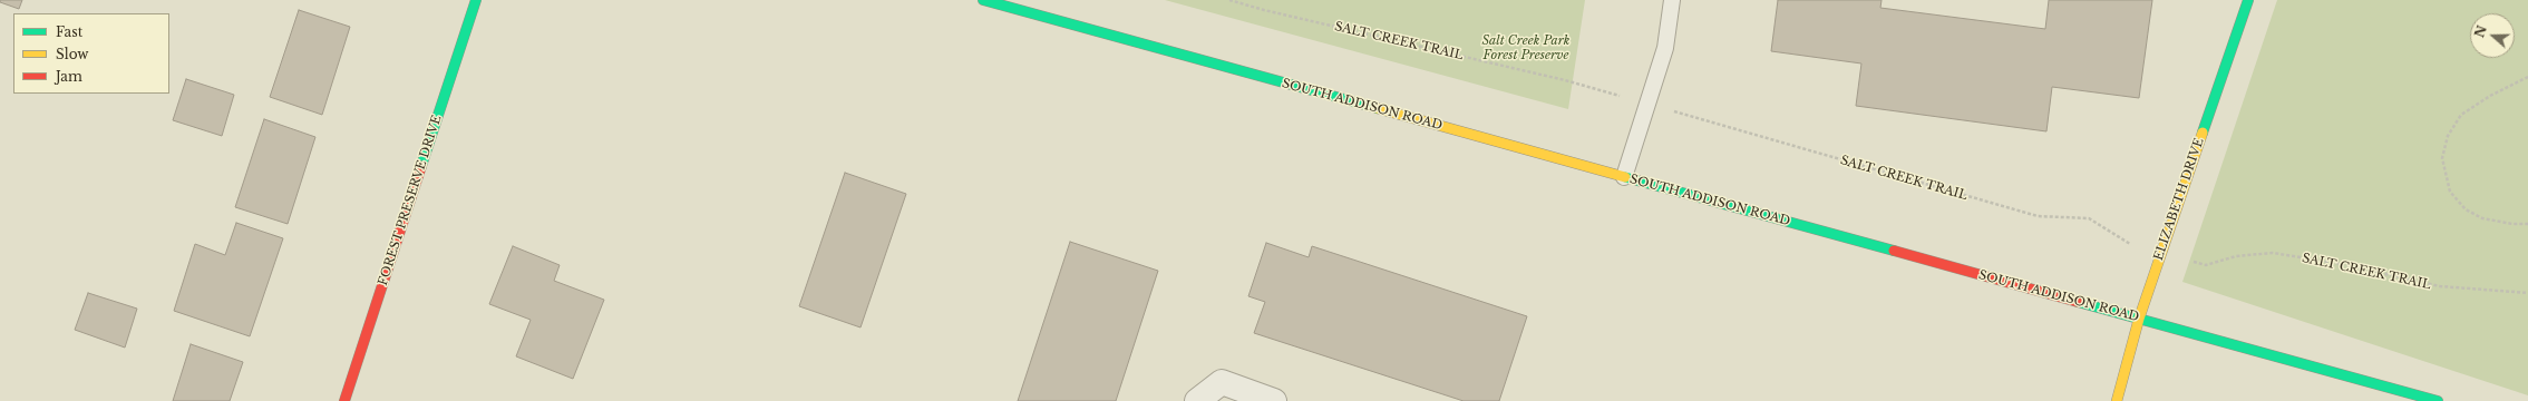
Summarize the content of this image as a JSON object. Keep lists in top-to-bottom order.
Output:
{
  "streets": {
    "street": ["SOUTH ADDISON ROAD", "ELIZABETH DRIVE", "FOREST PRESERVE DRIVE"],
    "path": ["SALT CREEK TRAIL"]
  },
  "crossings": [
    ["SOUTH ADDISON ROAD", "ELIZABETH DRIVE"]
  ],
  "parks": ["Salt Creek Park Forest Preserve"],
  "legend": ["Fast", "Slow", "Jam"],
  "north": "left"
}
